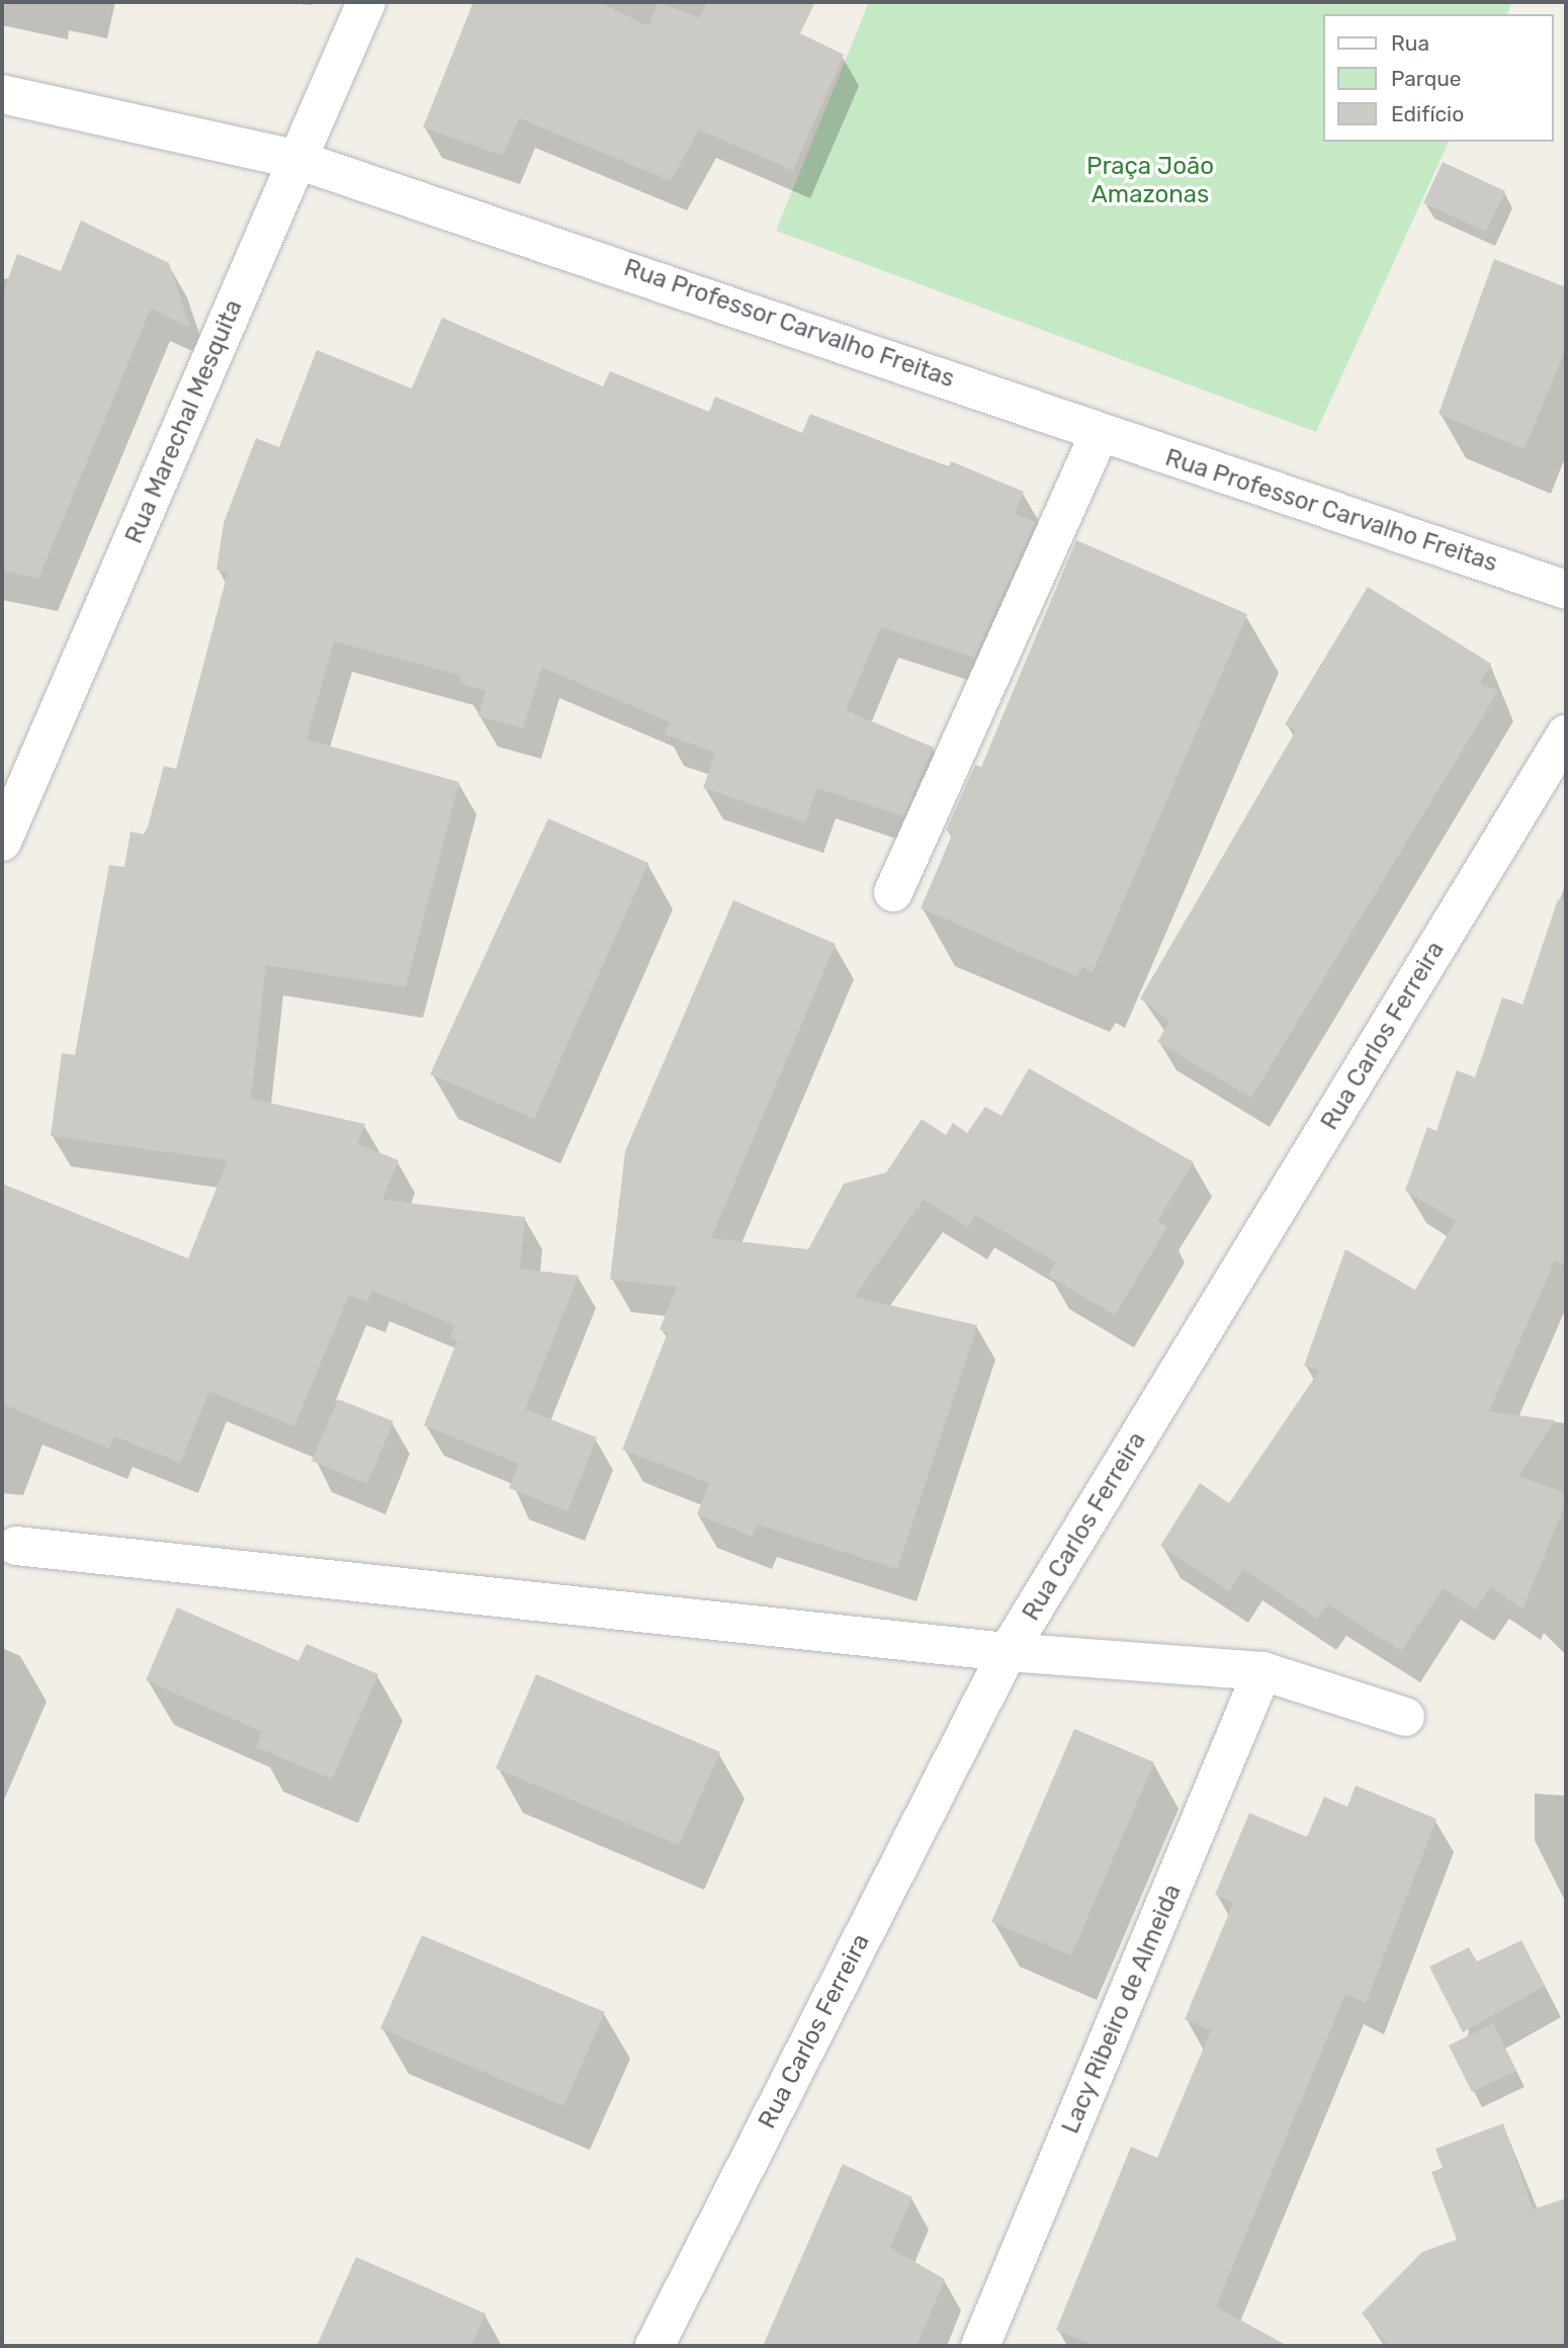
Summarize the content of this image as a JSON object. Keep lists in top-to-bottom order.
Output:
{
  "streets": {
    "street": [
      "Rua Professor Carvalho Freitas",
      "Rua Marechal Mesquita",
      "Rua Carlos Ferreira",
      "Lacy Ribeiro de Almeida"
    ]
  },
  "crossings": [
    ["Rua Professor Carvalho Freitas", "Rua Marechal Mesquita"]
  ],
  "parks": ["Praça João Amazonas"],
  "legend": ["Rua", "Parque", "Edifício"]
}
